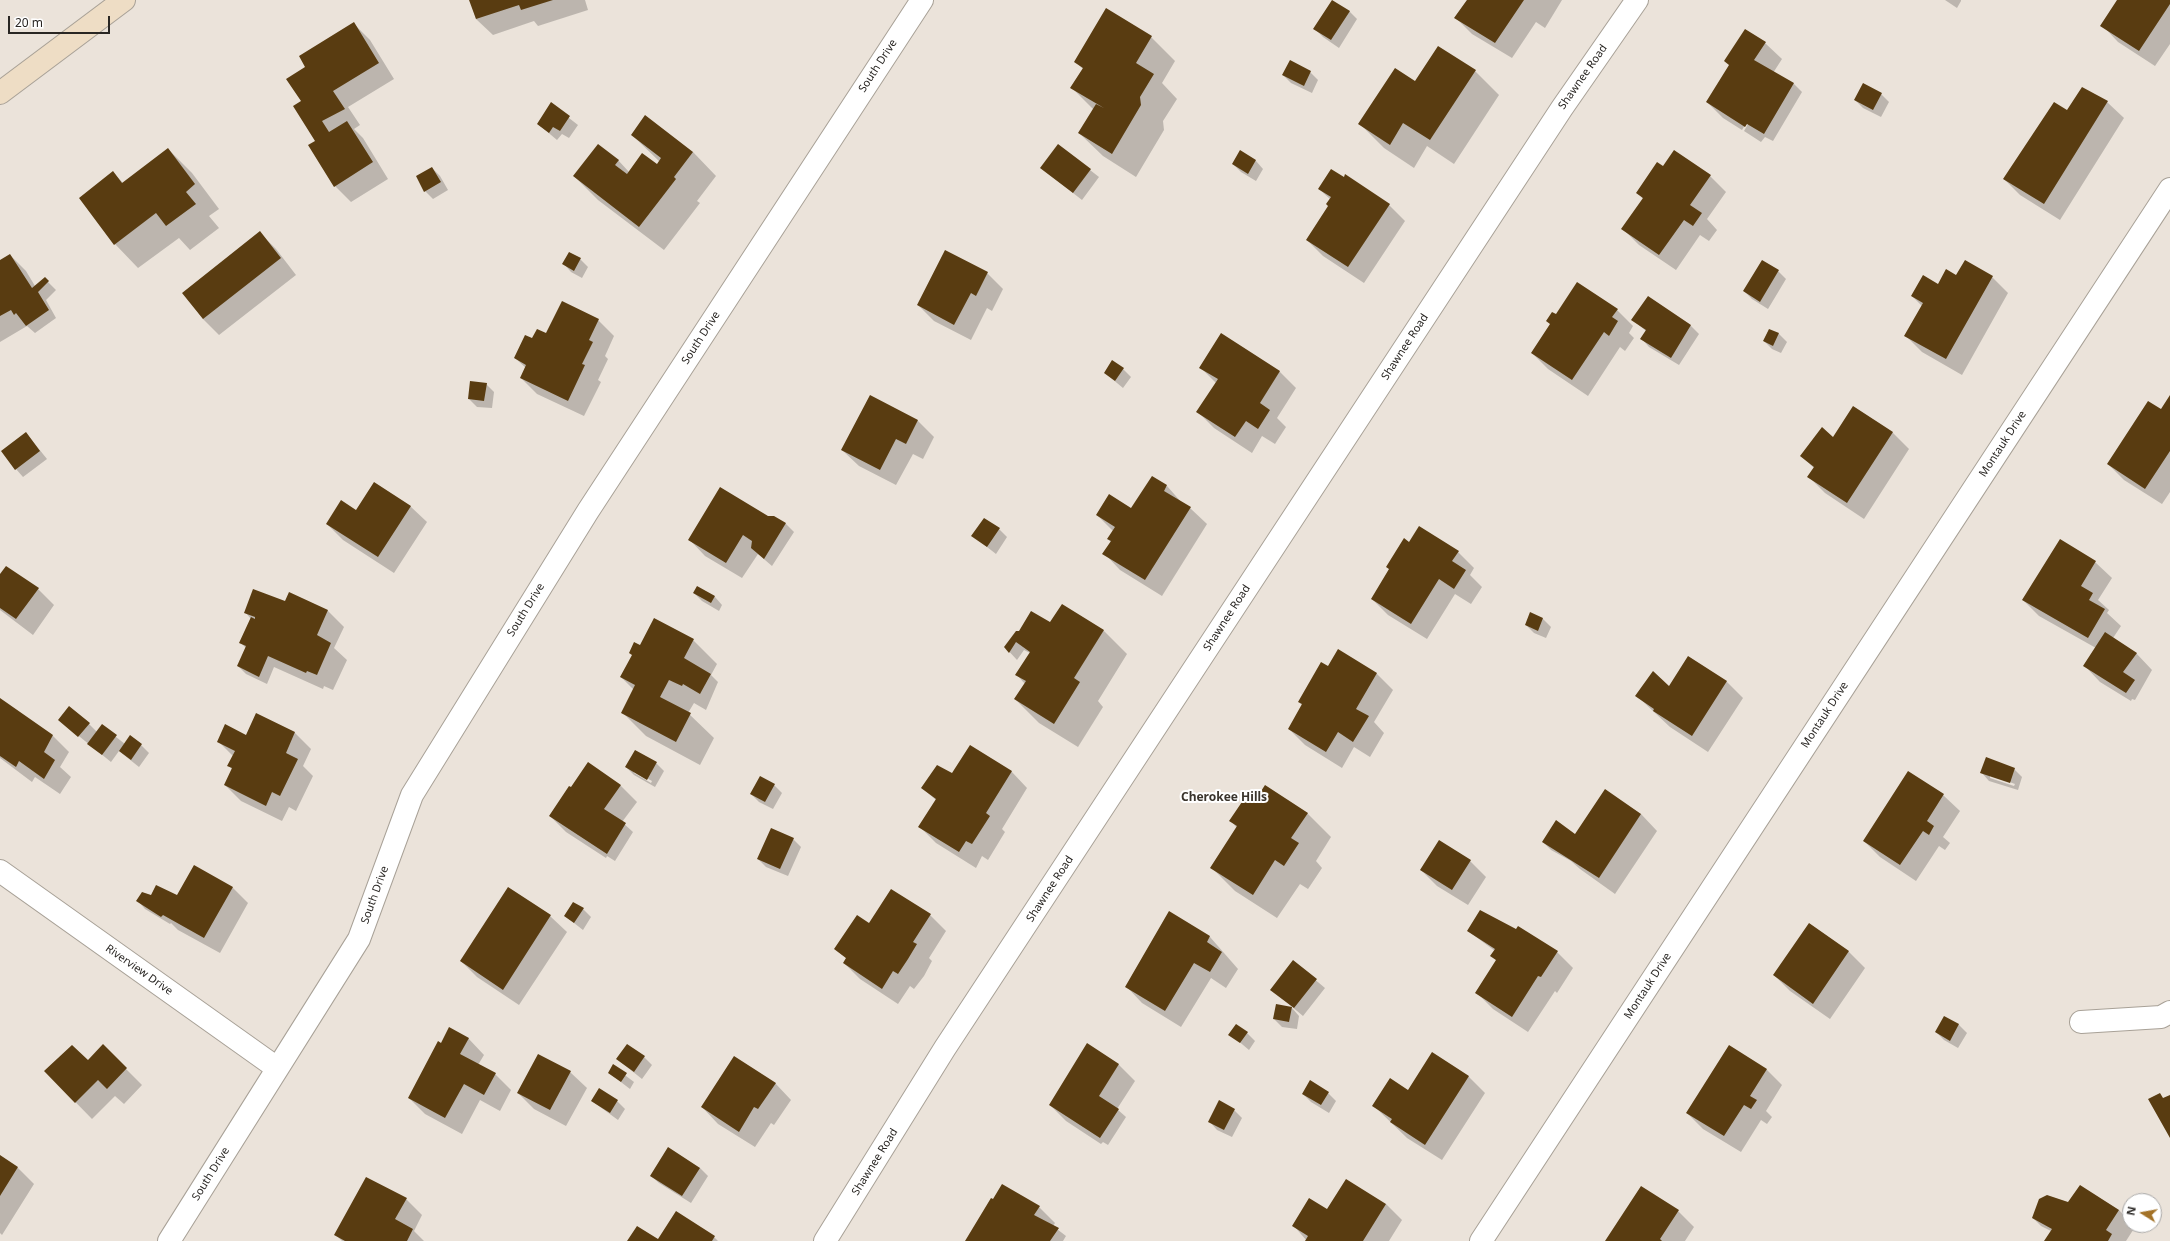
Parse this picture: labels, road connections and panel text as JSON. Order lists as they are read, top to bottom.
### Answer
{
  "streets": {
    "street": [
      "South Drive",
      "Shawnee Road",
      "Montauk Drive",
      "Riverview Drive"
    ]
  },
  "crossings": [
    ["South Drive", "Riverview Drive"]
  ],
  "districts": ["Cherokee Hills"],
  "scale_bar": "20 m",
  "north": "left"
}
